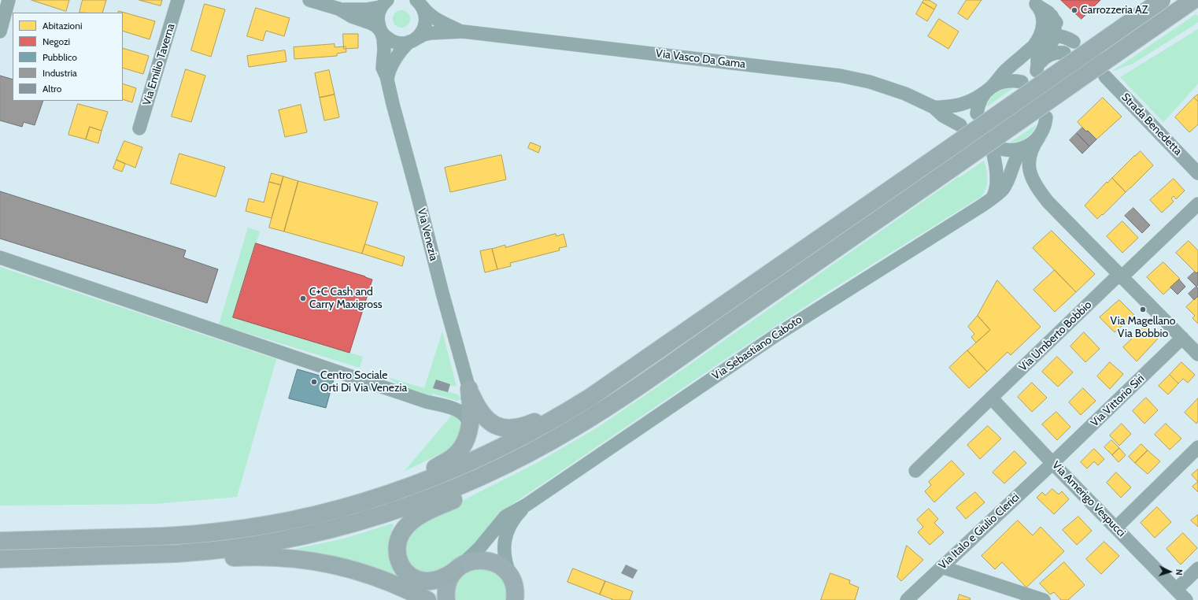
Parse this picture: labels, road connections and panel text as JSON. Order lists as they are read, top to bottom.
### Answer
{
  "streets": {
    "street": [
      "Via Vasco Da Gama",
      "Via Emilio Taverna",
      "Strada Benedetta",
      "Via Venezia",
      "Via Umberto Bobbio",
      "Via Sebastiano Caboto",
      "Via Vittorio Siri",
      "Via Amerigo Vespucci",
      "Via Italo e Giulio Clerici"
    ]
  },
  "crossings": [
    ["Via Umberto Bobbio", "Via Amerigo Vespucci"],
    ["Via Vittorio Siri", "Via Amerigo Vespucci"],
    ["Via Vittorio Siri", "Via Italo e Giulio Clerici"],
    ["Via Amerigo Vespucci", "Via Italo e Giulio Clerici"]
  ],
  "places": [
    "Carrozzeria AZ",
    "C+C Cash and Carry Maxigross",
    "Via Magellano Via Bobbio",
    "Centro Sociale Orti Di Via Venezia"
  ],
  "legend": [
    "Abitazioni",
    "Negozi",
    "Pubblico",
    "Industria",
    "Altro"
  ],
  "north": "right"
}
